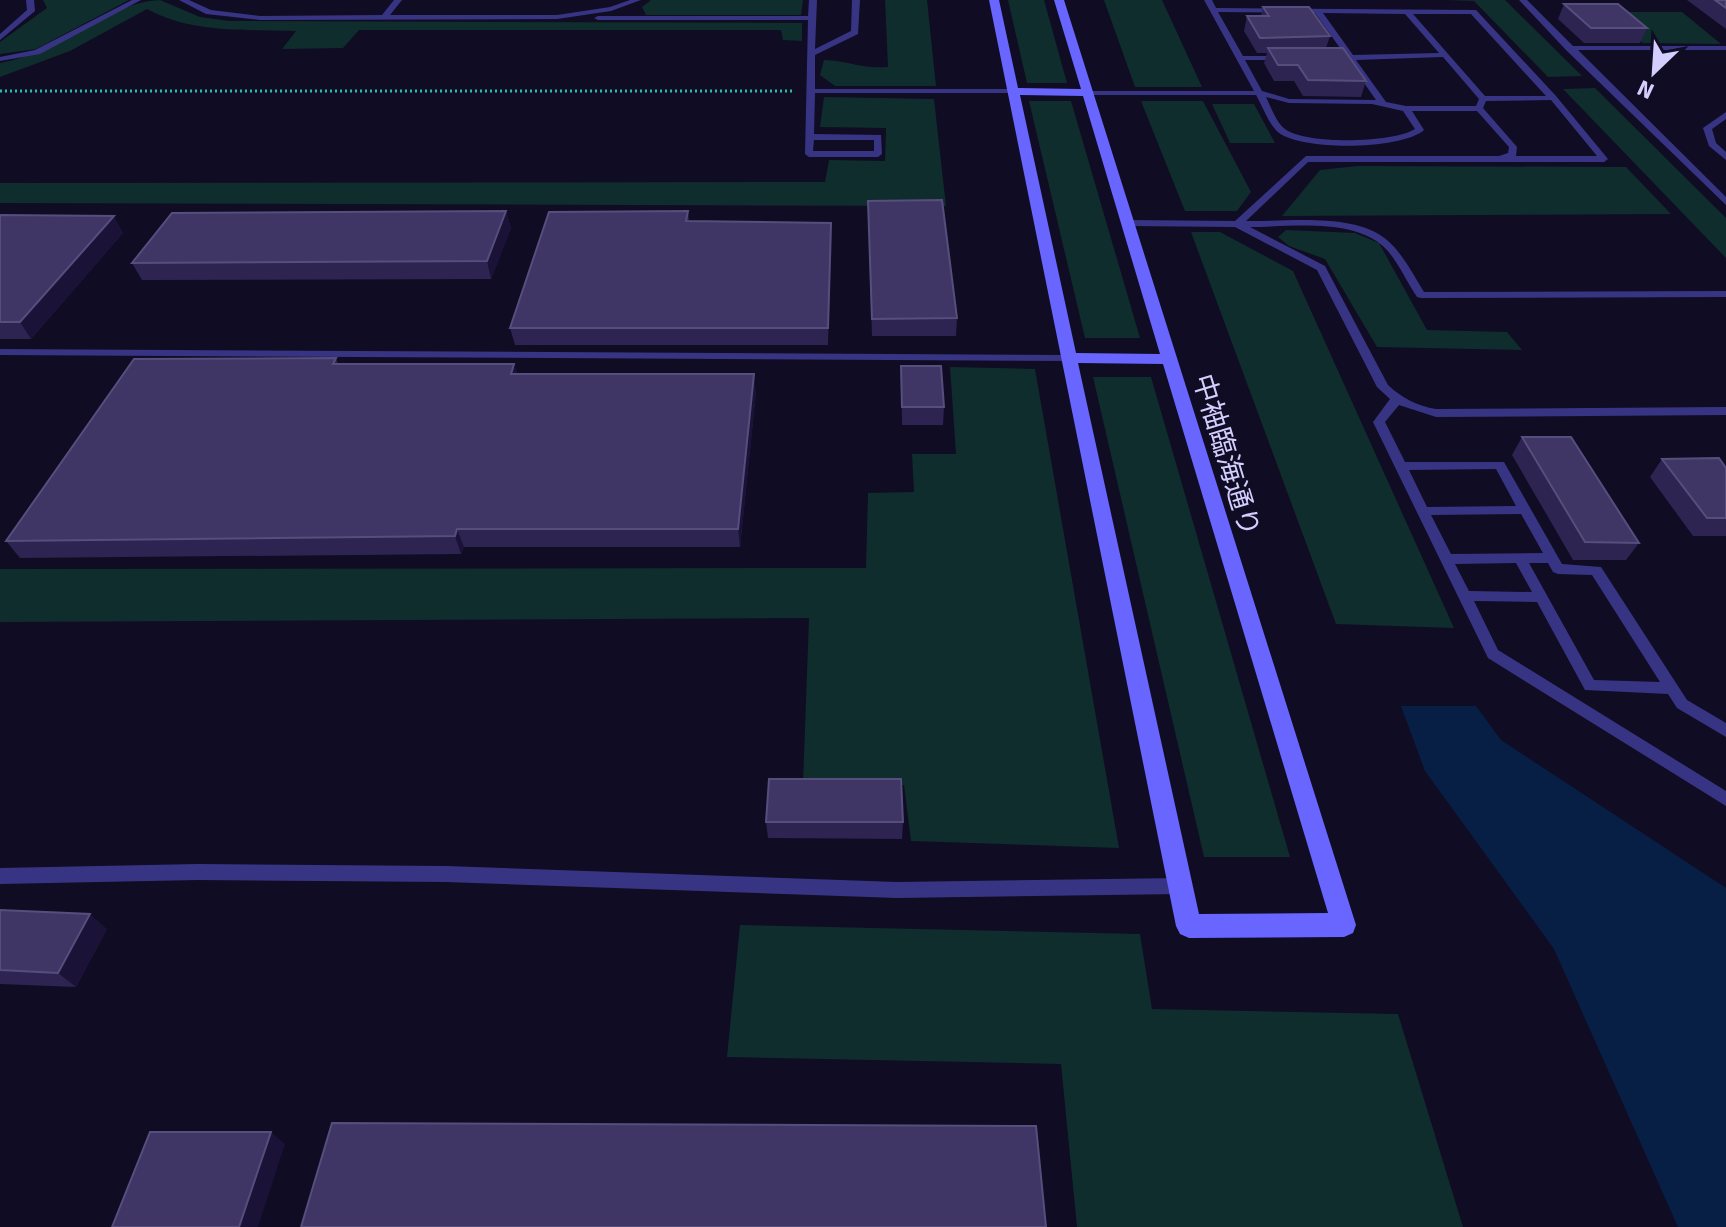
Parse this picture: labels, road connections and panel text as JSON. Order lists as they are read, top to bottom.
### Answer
{
  "streets": {
    "street": ["中袖臨海通り"]
  },
  "north": "bottom left"
}
